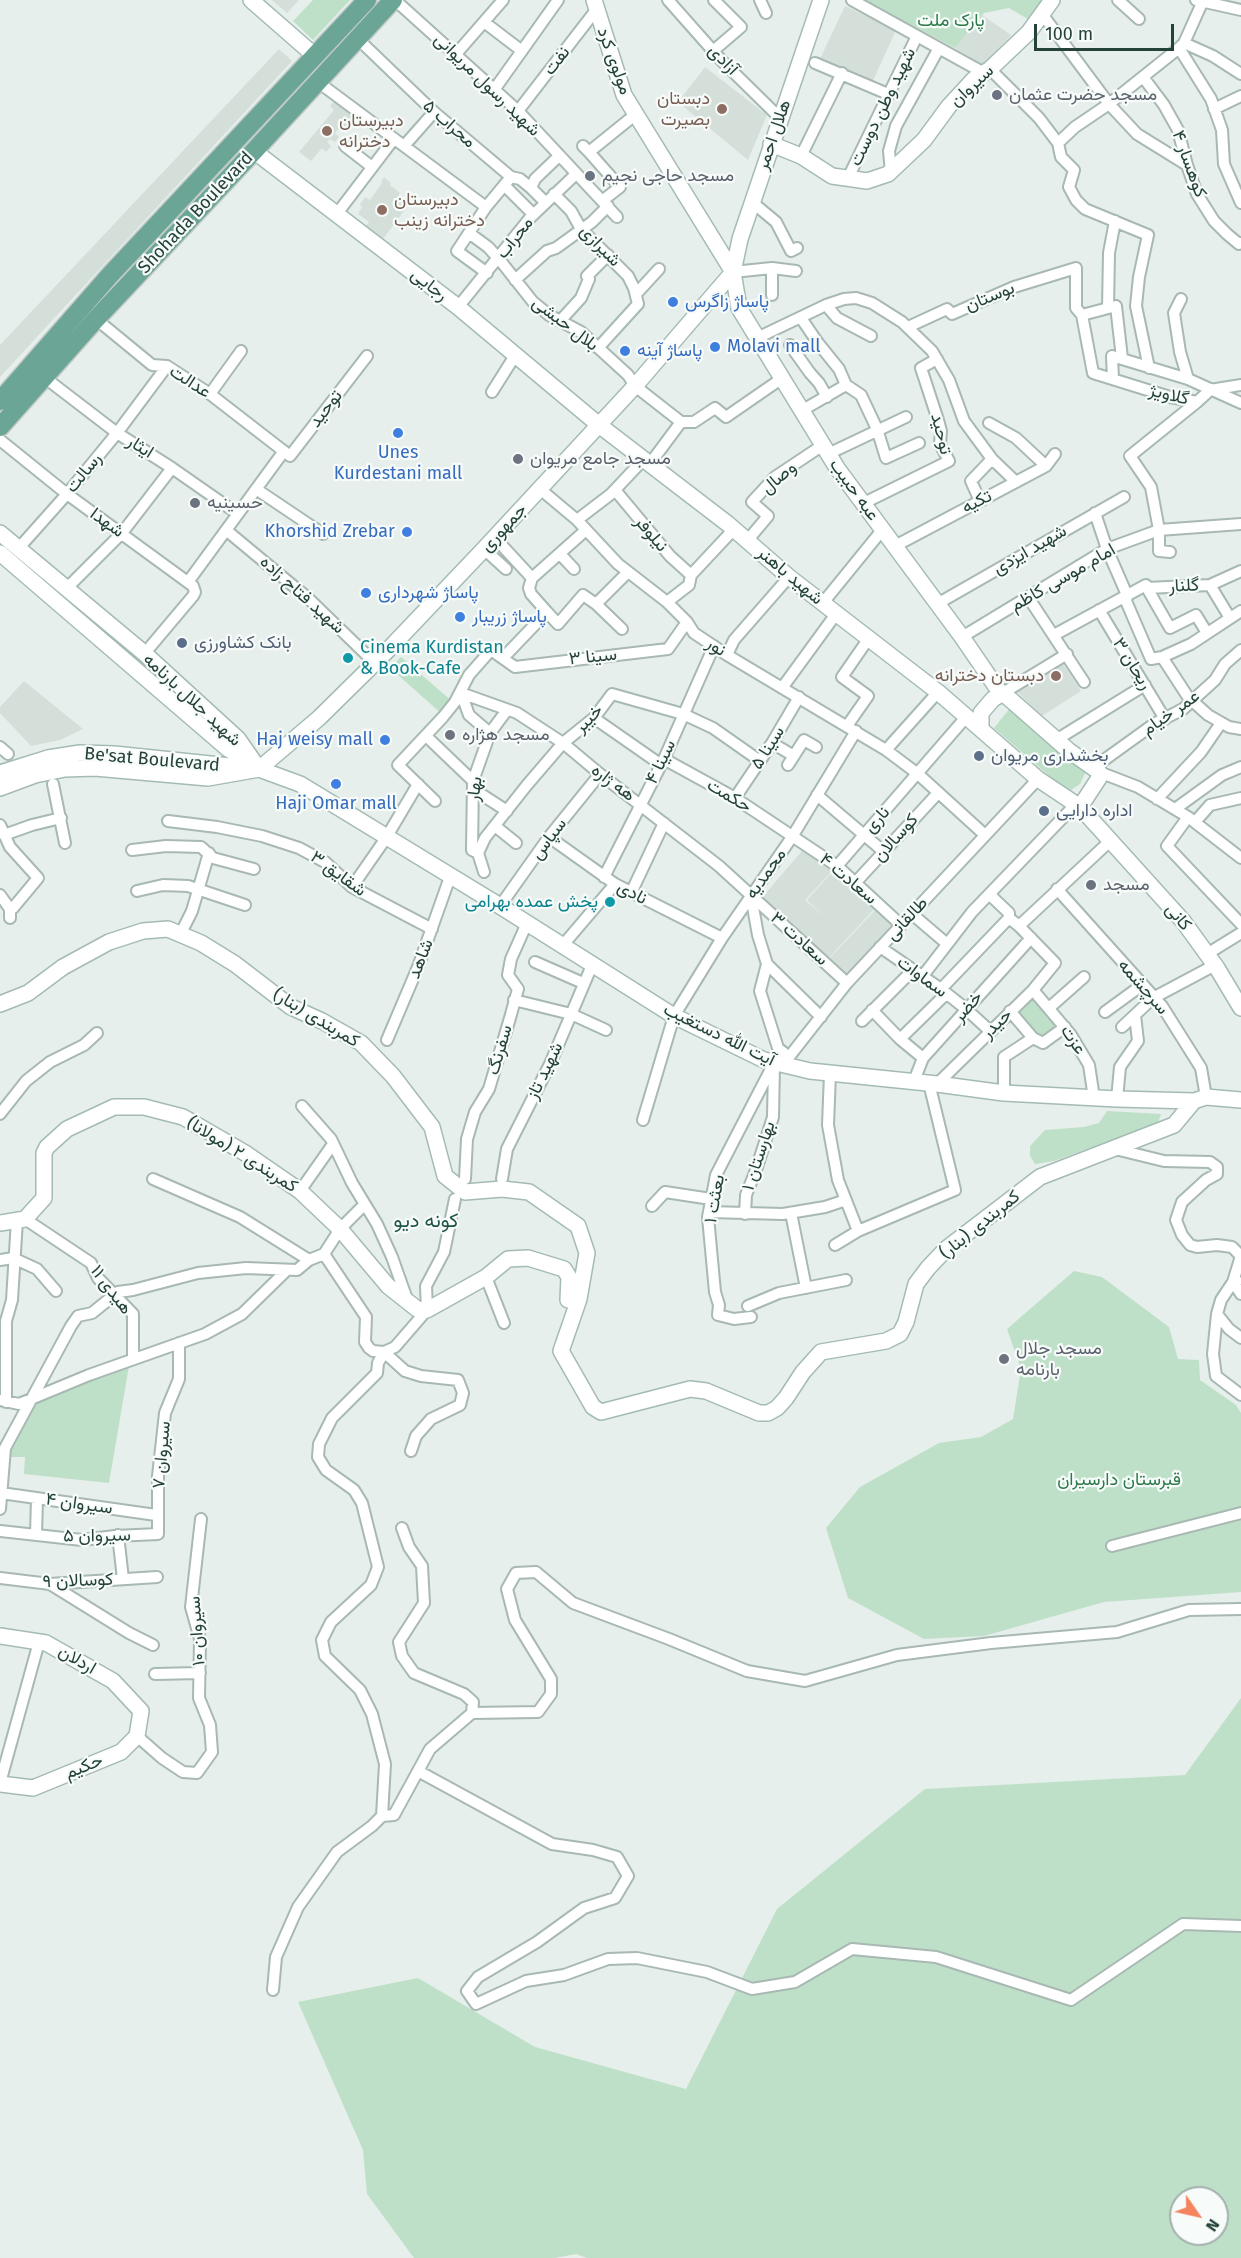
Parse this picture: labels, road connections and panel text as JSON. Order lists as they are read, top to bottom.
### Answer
{
  "streets": {
    "main road": ["Shohada Boulevard"],
    "street": [
      "آزادی",
      "نفت",
      "مولوی کرد",
      "شهید رسول مریوانی",
      "سیروان",
      "شهید وطن دوست",
      "محراب ۵",
      "هلال احمر",
      "کوهسار ۴",
      "محراب",
      "شیرازی",
      "رجایی",
      "بوستان",
      "بلال حبشی",
      "عدالت",
      "گلاویژ",
      "توحید",
      "ایثار",
      "رسالت",
      "وصال",
      "عبه حبیب",
      "تکیه",
      "شهدا",
      "جمهوری",
      "نیلوفر",
      "شهید ایزدی",
      "شهید باهنر",
      "امام موسی کاظم",
      "گلنار",
      "شهید فتاح زاده",
      "نور",
      "سینا ۳",
      "ریحان ۳",
      "شهید جلال بارنامه",
      "عمر خیام",
      "خیبر",
      "سینا ۵",
      "Be'sat Boulevard",
      "سینا ۴",
      "هه ژاره",
      "بهار",
      "حکمت",
      "ناری",
      "کوسالان",
      "سپاس",
      "شقایق ۳",
      "محمدیه",
      "سعادت ۴",
      "نادی",
      "کانی",
      "طالقانی",
      "سعادت ۳",
      "شاهد",
      "سماوات",
      "سرچشمه",
      "خضر",
      "کمربندی (بنار)",
      "حیدر",
      "آیت الله دستغیب",
      "عزت",
      "سفرنگ",
      "شهید تاز",
      "کمربندی ۲ (مولانا)",
      "بهارستان ۱",
      "بعثت ۱",
      "هیدی ۱۱",
      "سیروان ۷",
      "سیروان ۴",
      "سیروان ۵",
      "کوسالان ۹",
      "سیروان ۱۰",
      "اردلان",
      "حکیم"
    ]
  },
  "crossings": [
    ["آزادی", "هلال احمر"],
    ["نفت", "مولوی کرد"],
    ["نفت", "شهید رسول مریوانی"],
    ["مولوی کرد", "هلال احمر"],
    ["مولوی کرد", "عبه حبیب"],
    ["مولوی کرد", "جمهوری"],
    ["شهید رسول مریوانی", "Shohada Boulevard"],
    ["شهید رسول مریوانی", "محراب"],
    ["سیروان", "شهید وطن دوست"],
    ["سیروان", "هلال احمر"],
    ["محراب ۵", "Shohada Boulevard"],
    ["محراب ۵", "محراب"],
    ["هلال احمر", "عبه حبیب"],
    ["هلال احمر", "جمهوری"],
    ["Shohada Boulevard", "رجایی"],
    ["Shohada Boulevard", "عدالت"],
    ["Shohada Boulevard", "ایثار"],
    ["محراب", "شیرازی"],
    ["محراب", "رجایی"],
    ["محراب", "بلال حبشی"],
    ["رجایی", "جمهوری"],
    ["رجایی", "شهید باهنر"],
    ["بوستان", "گلاویژ"],
    ["بلال حبشی", "جمهوری"],
    ["عدالت", "توحید"],
    ["عدالت", "رسالت"],
    ["توحید", "عبه حبیب"],
    ["ایثار", "رسالت"],
    ["رسالت", "شهدا"],
    ["رسالت", "شهید جلال بارنامه"],
    ["وصال", "عبه حبیب"],
    ["وصال", "شهید باهنر"],
    ["عبه حبیب", "تکیه"],
    ["عبه حبیب", "جمهوری"],
    ["عبه حبیب", "شهید ایزدی"],
    ["عبه حبیب", "امام موسی کاظم"],
    ["جمهوری", "شهید باهنر"],
    ["جمهوری", "شهید فتاح زاده"],
    ["جمهوری", "نور"],
    ["جمهوری", "شهید جلال بارنامه"],
    ["جمهوری", "Be'sat Boulevard"],
    ["جمهوری", "آیت الله دستغیب"],
    ["شهید باهنر", "ناری"],
    ["شهید باهنر", "محمدیه"],
    ["شهید باهنر", "کانی"],
    ["شهید باهنر", "طالقانی"],
    ["گلنار", "ریحان ۳"],
    ["نور", "سینا ۳"],
    ["نور", "سینا ۵"],
    ["نور", "سینا ۴"],
    ["نور", "ناری"],
    ["نور", "کوسالان"],
    ["نور", "محمدیه"],
    ["نور", "طالقانی"],
    ["سینا ۳", "هه ژاره"],
    ["ریحان ۳", "عمر خیام"],
    ["شهید جلال بارنامه", "Be'sat Boulevard"],
    ["شهید جلال بارنامه", "آیت الله دستغیب"],
    ["خیبر", "سینا ۴"],
    ["خیبر", "هه ژاره"],
    ["خیبر", "بهار"],
    ["خیبر", "حکمت"],
    ["سینا ۵", "حکمت"],
    ["Be'sat Boulevard", "آیت الله دستغیب"],
    ["سینا ۴", "هه ژاره"],
    ["سینا ۴", "حکمت"],
    ["سینا ۴", "نادی"],
    ["هه ژاره", "بهار"],
    ["هه ژاره", "سپاس"],
    ["هه ژاره", "محمدیه"],
    ["هه ژاره", "سعادت ۳"],
    ["حکمت", "محمدیه"],
    ["حکمت", "سعادت ۴"],
    ["ناری", "سعادت ۴"],
    ["کوسالان", "سعادت ۴"],
    ["سپاس", "نادی"],
    ["سپاس", "آیت الله دستغیب"],
    ["شقایق ۳", "شاهد"],
    ["محمدیه", "سعادت ۴"],
    ["محمدیه", "نادی"],
    ["محمدیه", "سعادت ۳"],
    ["محمدیه", "آیت الله دستغیب"],
    ["سعادت ۴", "طالقانی"],
    ["طالقانی", "سعادت ۳"],
    ["طالقانی", "سماوات"],
    ["طالقانی", "آیت الله دستغیب"],
    ["طالقانی", "بهارستان ۱"],
    ["طالقانی", "بعثت ۱"],
    ["شاهد", "آیت الله دستغیب"],
    ["سماوات", "خضر"],
    ["سماوات", "حیدر"],
    ["سرچشمه", "کمربندی (بنار)"],
    ["سرچشمه", "آیت الله دستغیب"],
    ["خضر", "حیدر"],
    ["خضر", "آیت الله دستغیب"],
    ["کمربندی (بنار)", "آیت الله دستغیب"],
    ["حیدر", "آیت الله دستغیب"],
    ["حیدر", "عزت"],
    ["آیت الله دستغیب", "عزت"],
    ["آیت الله دستغیب", "سفرنگ"],
    ["آیت الله دستغیب", "شهید تاز"],
    ["آیت الله دستغیب", "بهارستان ۱"],
    ["آیت الله دستغیب", "بعثت ۱"],
    ["کمربندی ۲ (مولانا)", "هیدی ۱۱"],
    ["بهارستان ۱", "بعثت ۱"],
    ["سیروان ۷", "سیروان ۴"],
    ["سیروان ۷", "سیروان ۵"],
    ["سیروان ۱۰", "اردلان"],
    ["سیروان ۱۰", "حکیم"],
    ["اردلان", "حکیم"]
  ],
  "districts": ["کونه دیو"],
  "parks": ["پارک ملت", "قبرستان دارسیران"],
  "places": [
    "مسجد حضرت عثمان",
    "دبستان بصیرت",
    "دبیرستان دخترانه",
    "مسجد حاجی نجیم",
    "دبیرستان دخترانه زینب",
    "پاساژ زاگرس",
    "Molavi mall",
    "پاساژ آینه",
    "Unes Kurdestani mall",
    "مسجد جامع مریوان",
    "حسینیه",
    "Khorshid Zrebar",
    "پاساژ شهرداری",
    "پاساژ زریبار",
    "بانک کشاورزی",
    "Cinema Kurdistan & Book-Cafe",
    "دبستان دخترانه",
    "مسجد هژاره",
    "Haj weisy mall",
    "بخشداری مریوان",
    "Haji Omar mall",
    "اداره دارایی",
    "مسجد",
    "پخش عمده بهرامی",
    "مسجد جلال بارنامه"
  ],
  "scale_bar": "100 m",
  "north": "bottom right"
}
